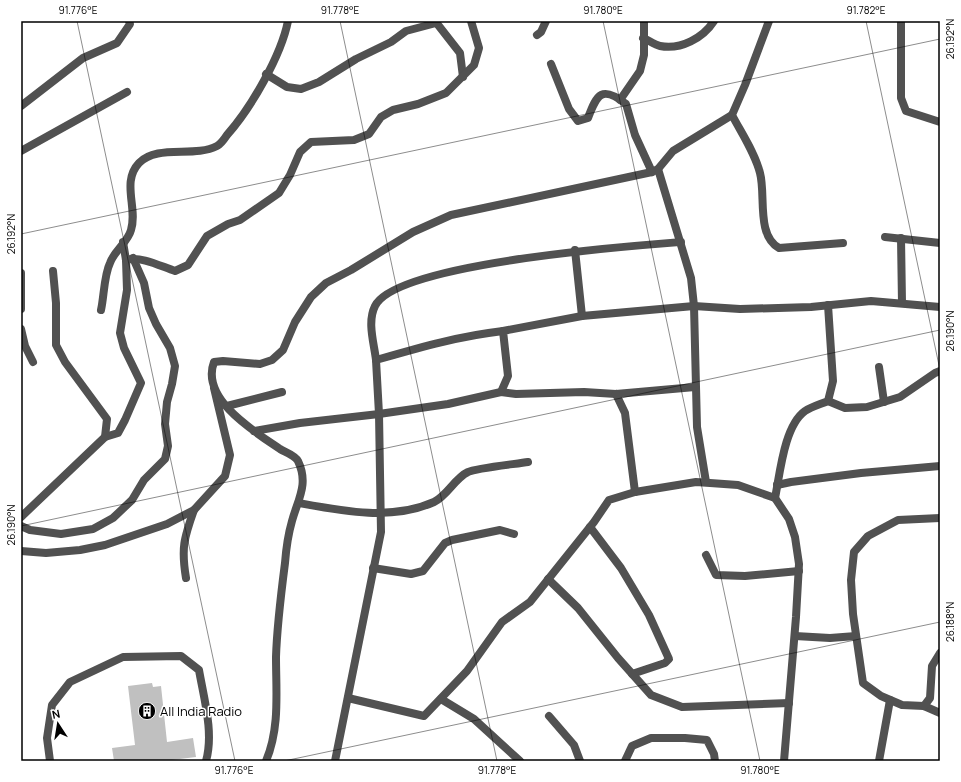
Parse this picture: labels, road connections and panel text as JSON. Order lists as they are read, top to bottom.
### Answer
{
  "places": {
    "building": ["All India Radio"]
  },
  "north": "top",
  "coordinates": [
    "91.776°E",
    "91.778°E",
    "91.780°E",
    "91.782°E",
    "26.192°N",
    "26.190°N",
    "26.188°N"
  ]
}
